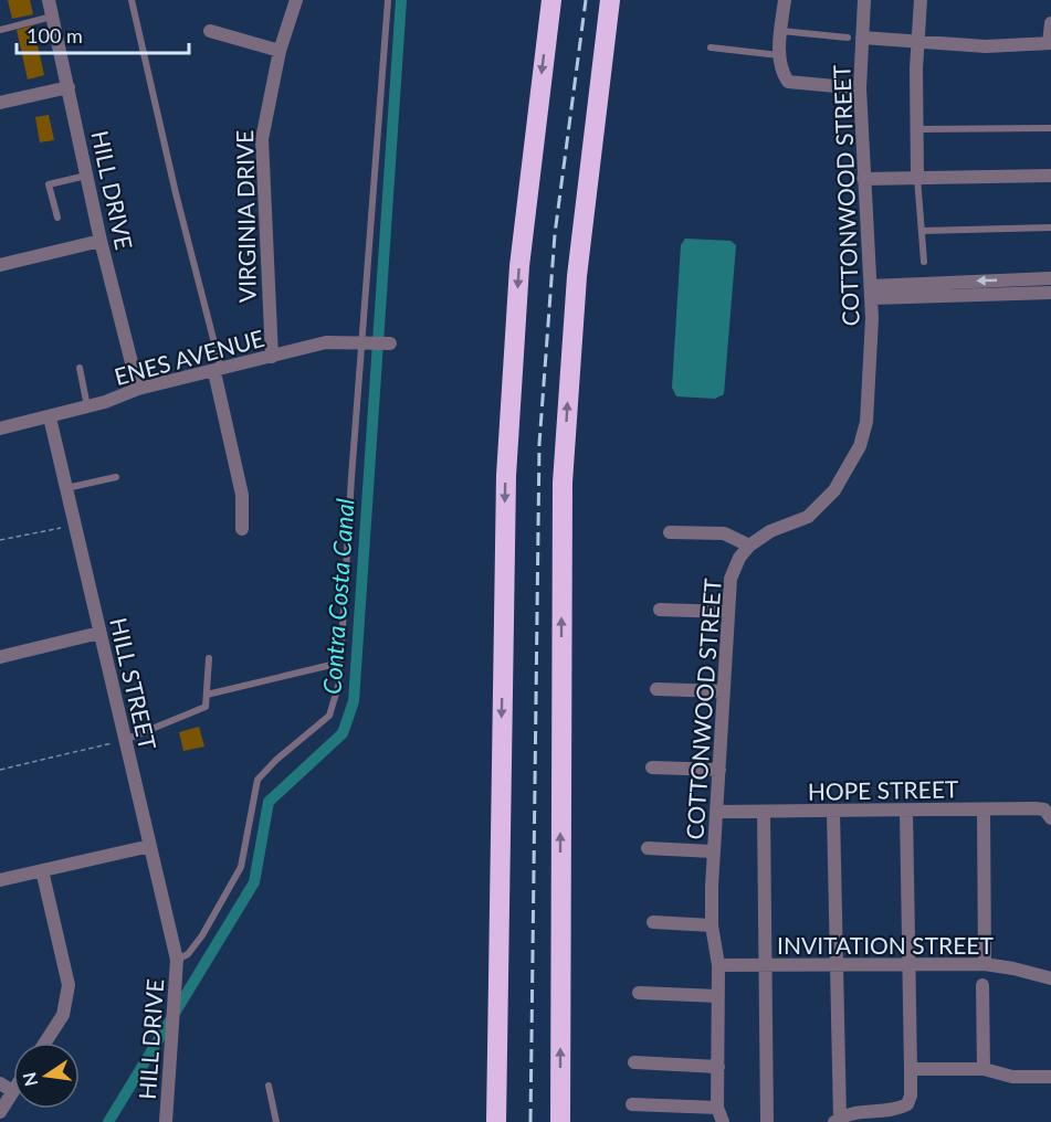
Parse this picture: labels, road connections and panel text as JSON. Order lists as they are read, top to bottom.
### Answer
{
  "streets": {
    "street": [
      "HILL DRIVE",
      "COTTONWOOD STREET",
      "VIRGINIA DRIVE",
      "ENES AVENUE",
      "HILL STREET",
      "HOPE STREET",
      "INVITATION STREET"
    ]
  },
  "crossings": [
    ["HILL DRIVE", "ENES AVENUE"],
    ["HILL DRIVE", "HILL STREET"],
    ["COTTONWOOD STREET", "HOPE STREET"],
    ["COTTONWOOD STREET", "INVITATION STREET"],
    ["VIRGINIA DRIVE", "ENES AVENUE"],
    ["ENES AVENUE", "HILL STREET"]
  ],
  "water": ["Contra Costa Canal"],
  "scale_bar": "100 m",
  "north": "left"
}
